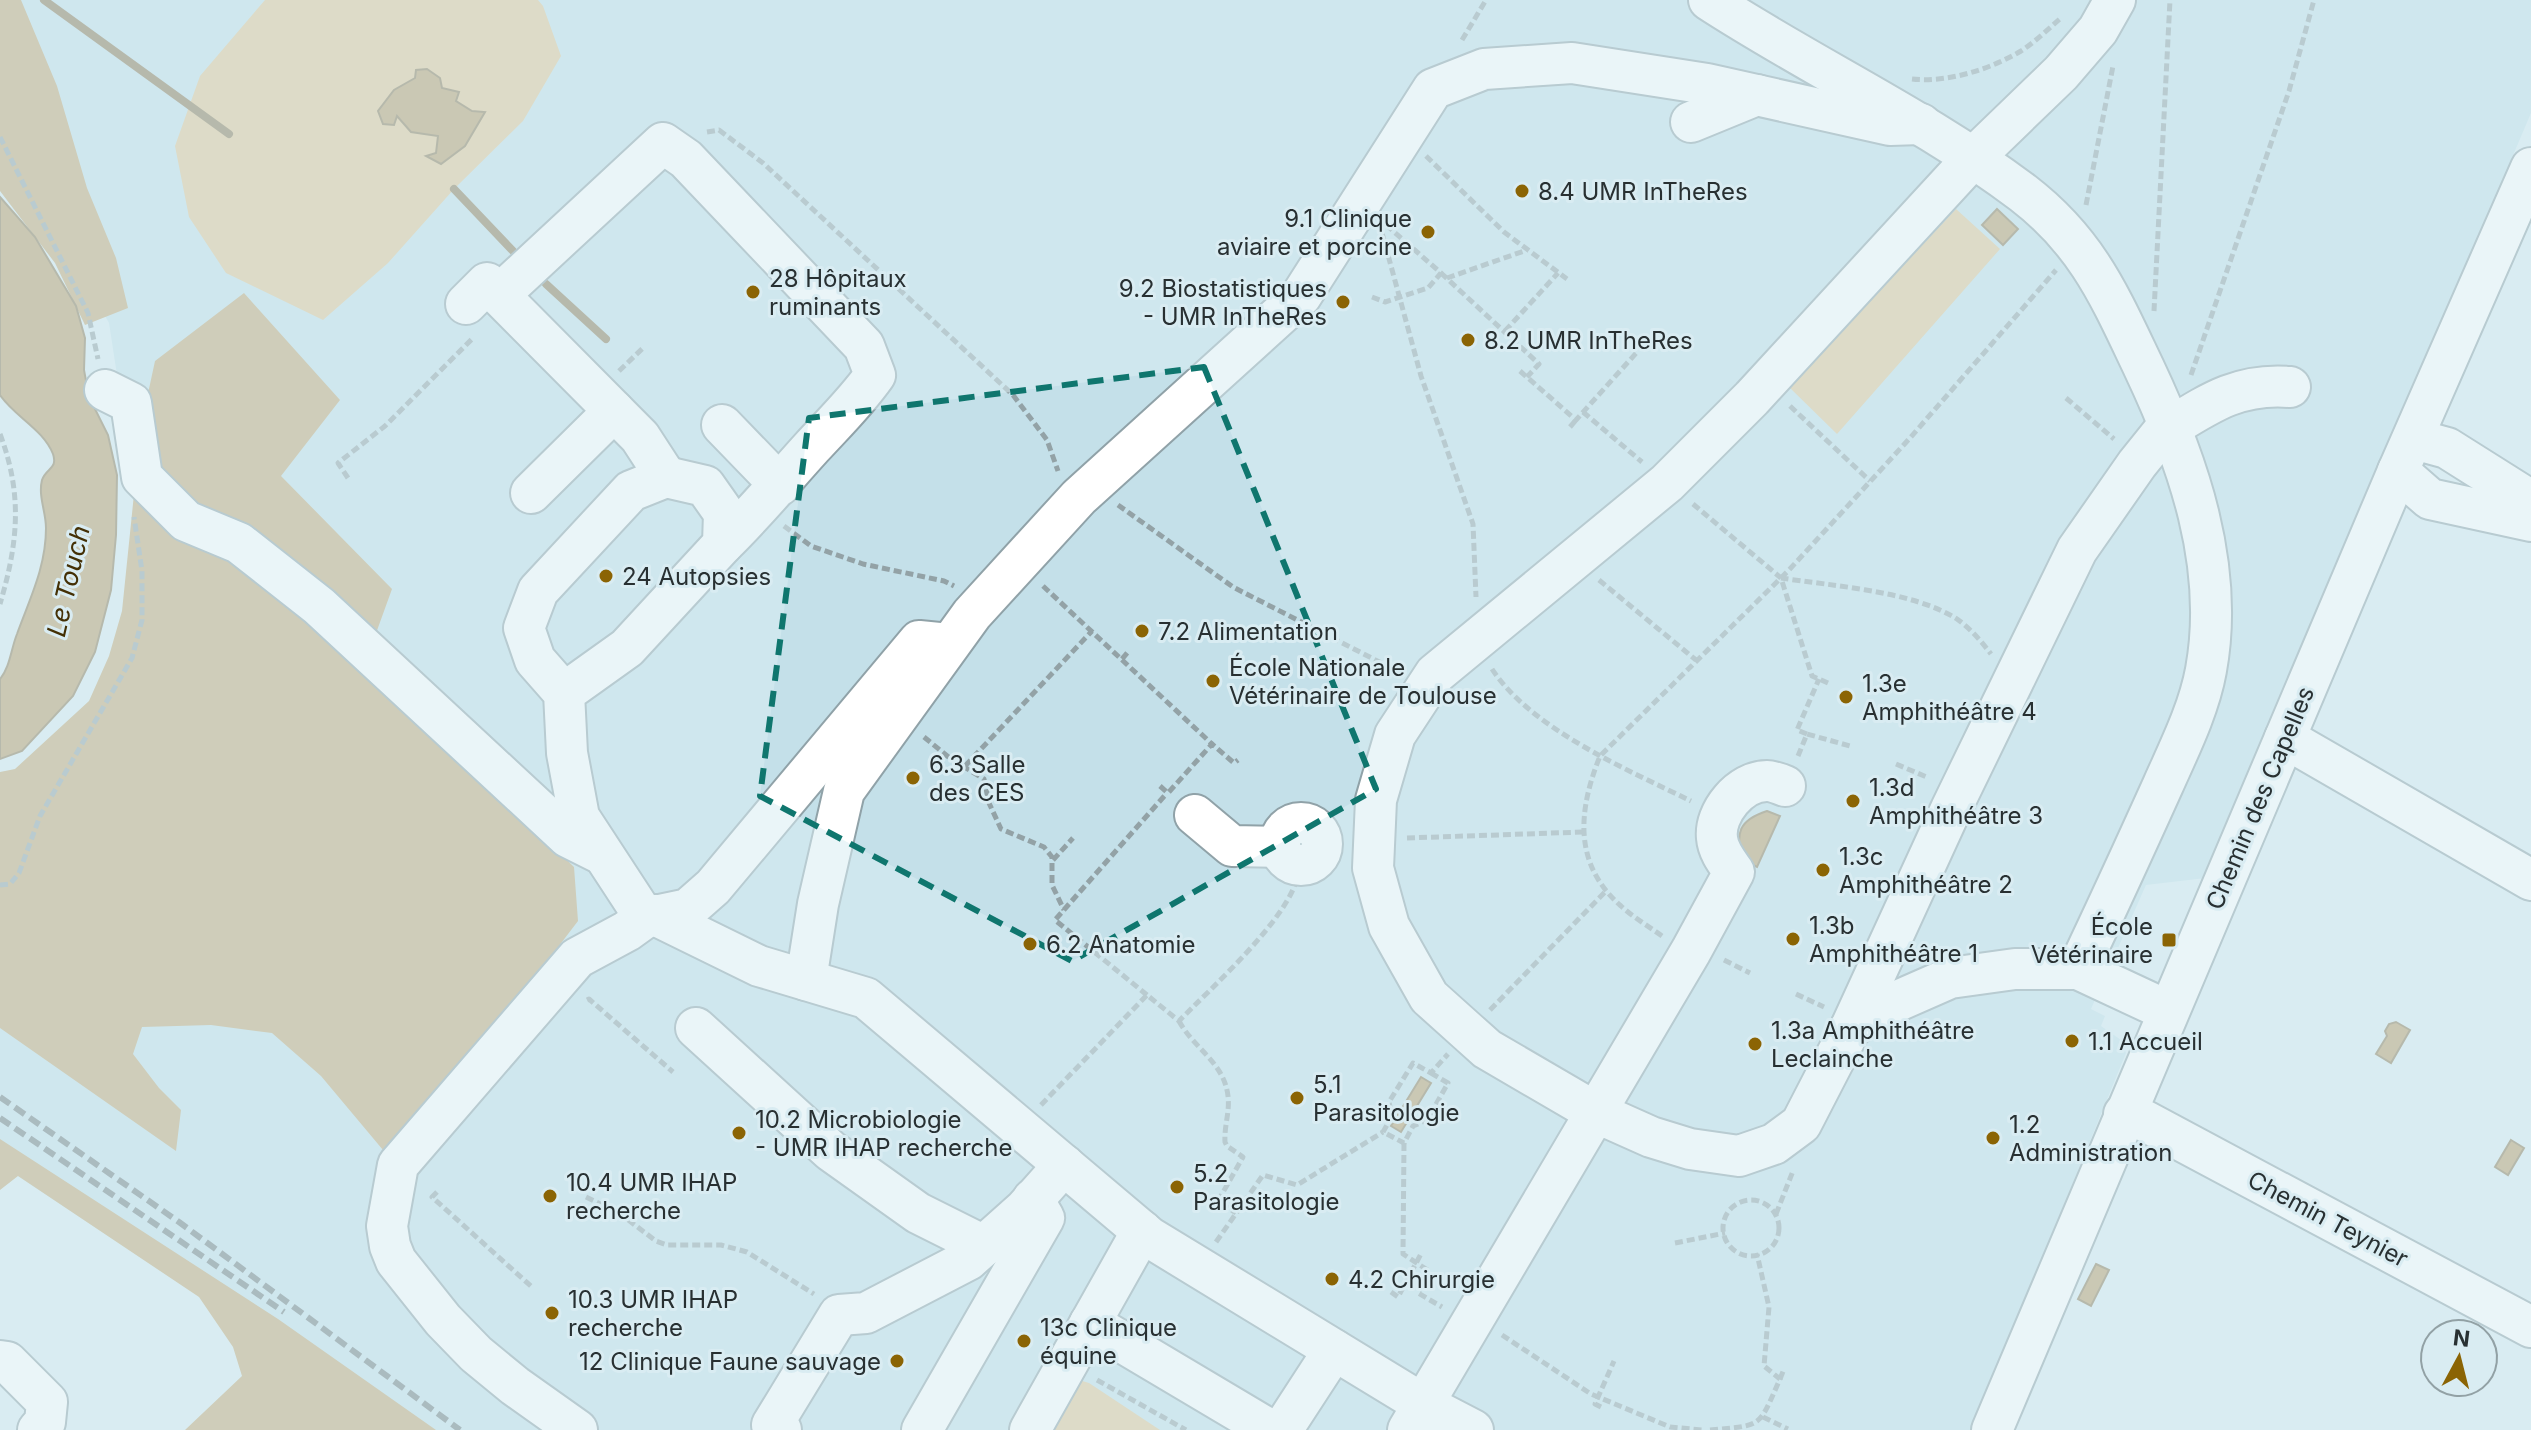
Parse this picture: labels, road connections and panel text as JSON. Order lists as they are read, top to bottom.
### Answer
{
  "streets": {
    "street": ["Chemin des Capelles", "Chemin Teynier"]
  },
  "crossings": [
    ["Chemin des Capelles", "Chemin Teynier"]
  ],
  "water": ["Le Touch"],
  "places": {
    "other": [
      "8.4 UMR InTheRes",
      "9.1 Clinique aviaire et porcine",
      "28 Hôpitaux ruminants",
      "9.2 Biostatistiques - UMR InTheRes",
      "8.2 UMR InTheRes",
      "24 Autopsies",
      "7.2 Alimentation",
      "École Nationale Vétérinaire de Toulouse",
      "1.3e Amphithéâtre 4",
      "6.3 Salle des CES",
      "1.3d Amphithéâtre 3",
      "1.3c Amphithéâtre 2",
      "1.3b Amphithéâtre 1",
      "6.2 Anatomie",
      "1.1 Accueil",
      "1.3a Amphithéâtre Leclainche",
      "5.1 Parasitologie",
      "10.2 Microbiologie - UMR IHAP recherche",
      "1.2 Administration",
      "5.2 Parasitologie",
      "10.4 UMR IHAP recherche",
      "4.2 Chirurgie",
      "10.3 UMR IHAP recherche",
      "13c Clinique équine",
      "12 Clinique Faune sauvage"
    ],
    "transit": ["École Vétérinaire"]
  },
  "north": "top"
}
